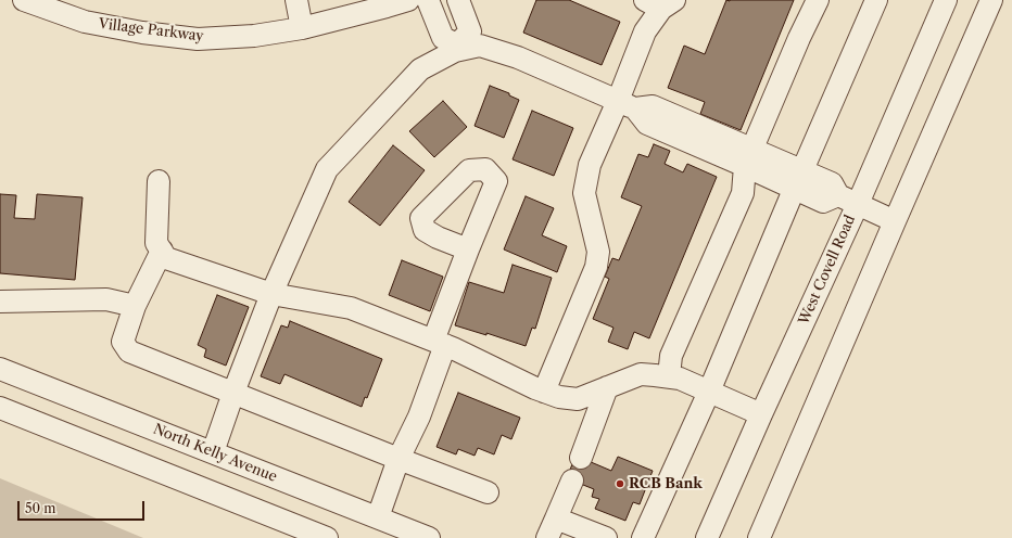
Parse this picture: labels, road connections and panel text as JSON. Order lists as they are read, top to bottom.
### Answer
{
  "streets": {
    "street": ["Village Parkway", "West Covell Road", "North Kelly Avenue"]
  },
  "places": ["RCB Bank"],
  "scale_bar": "50 m"
}
